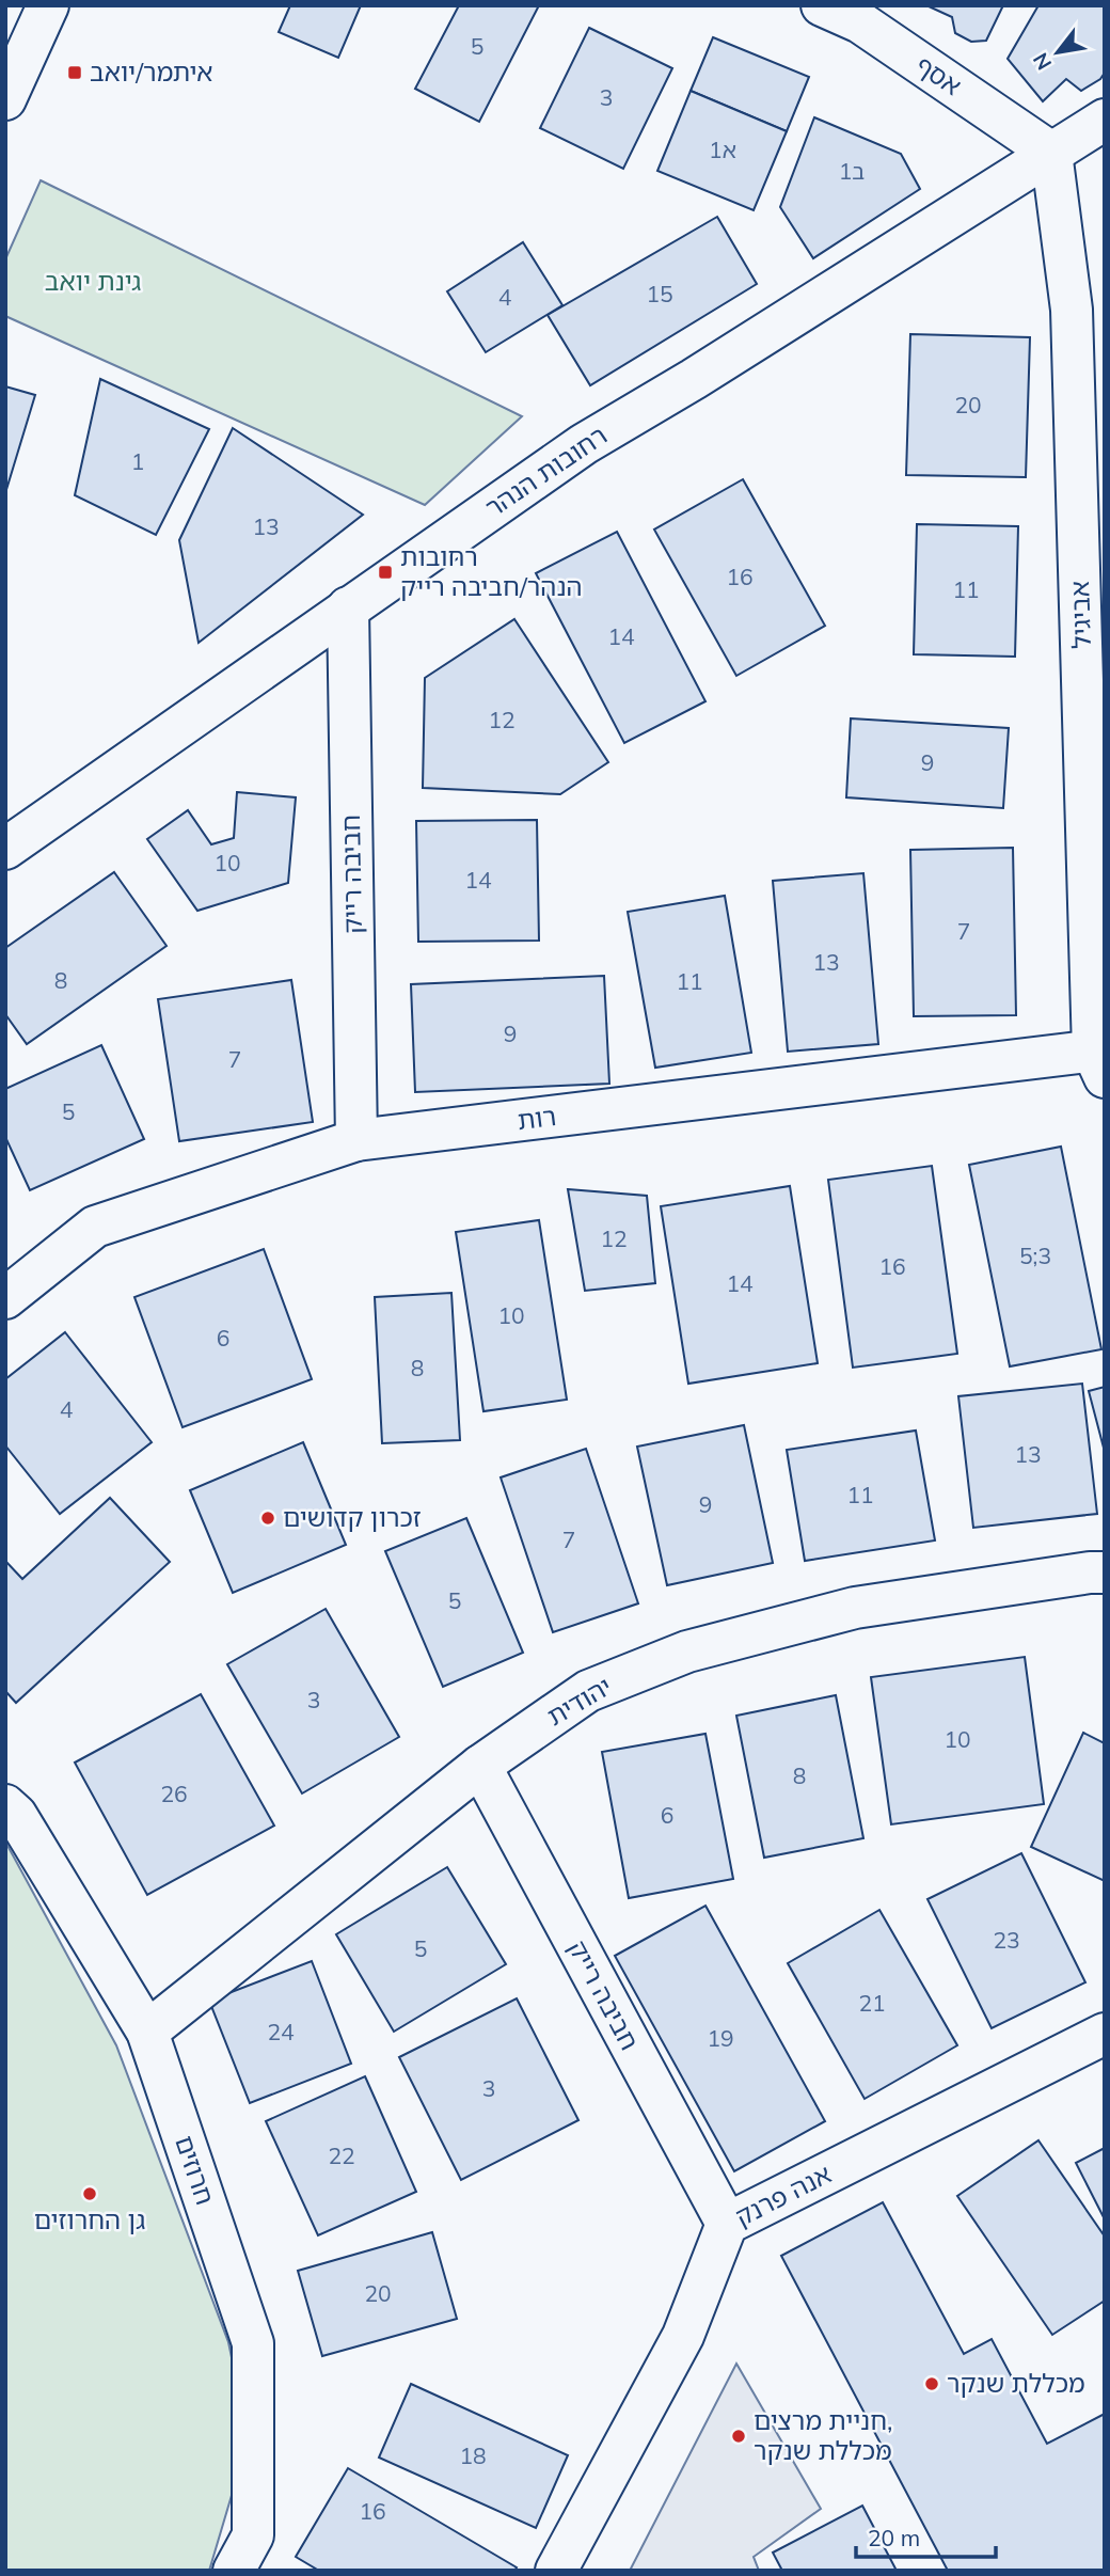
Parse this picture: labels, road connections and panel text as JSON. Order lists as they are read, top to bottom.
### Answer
{
  "streets": {
    "street": [
      "אסף",
      "רחובות הנהר",
      "אביגיל",
      "חביבה רייק",
      "רות",
      "יהודית",
      "חרוזים",
      "אנה פרנק"
    ]
  },
  "crossings": [
    ["אסף", "רחובות הנהר"],
    ["אסף", "אביגיל"],
    ["רחובות הנהר", "אביגיל"],
    ["רחובות הנהר", "חביבה רייק"],
    ["אביגיל", "רות"],
    ["חביבה רייק", "רות"],
    ["חביבה רייק", "יהודית"],
    ["חביבה רייק", "אנה פרנק"],
    ["יהודית", "חרוזים"]
  ],
  "parks": ["גינת יואב"],
  "places": {
    "transit": ["איתמר/יואב", "רחובות הנהר/חביבה רייק"],
    "other": [
      "זכרון קדושים",
      "גן החרוזים",
      "מכללת שנקר",
      "חניית מרצים, מכללת שנקר"
    ]
  },
  "house_numbers": [
    "5",
    "3",
    "1א",
    "1ב",
    "15",
    "4",
    "20",
    "1",
    "13",
    "16",
    "11",
    "14",
    "12",
    "9",
    "10",
    "14",
    "7",
    "13",
    "8",
    "11",
    "9",
    "7",
    "5",
    "12",
    "5;3",
    "16",
    "14",
    "10",
    "6",
    "8",
    "4",
    "13",
    "11",
    "9",
    "7",
    "5",
    "3",
    "10",
    "8",
    "26",
    "6",
    "23",
    "5",
    "21",
    "24",
    "19",
    "3",
    "22",
    "20",
    "18",
    "16"
  ],
  "scale_bar": "20 m",
  "north": "bottom left"
}
